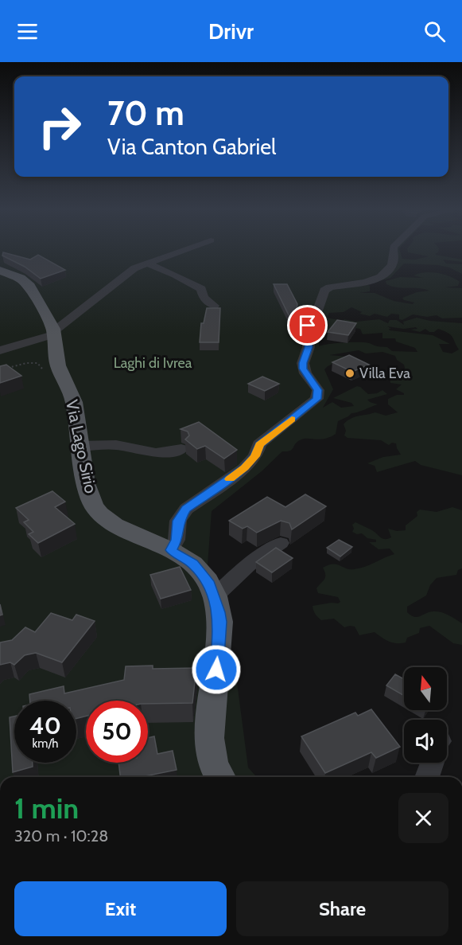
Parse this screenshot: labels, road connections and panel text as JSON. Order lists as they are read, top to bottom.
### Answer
{
  "streets": {
    "main road": ["Via Lago Sirio"]
  },
  "parks": ["Laghi di Ivrea"],
  "places": ["Villa Eva"],
  "north": "top",
  "page": {
    "header": "Drivr",
    "turn": ["70 m", "Via Canton Gabriel"],
    "speed": "40 km/h",
    "limit": "50",
    "heading": ["1 min", "320 m · 10:28"],
    "buttons": ["Exit", "Share"]
  }
}
